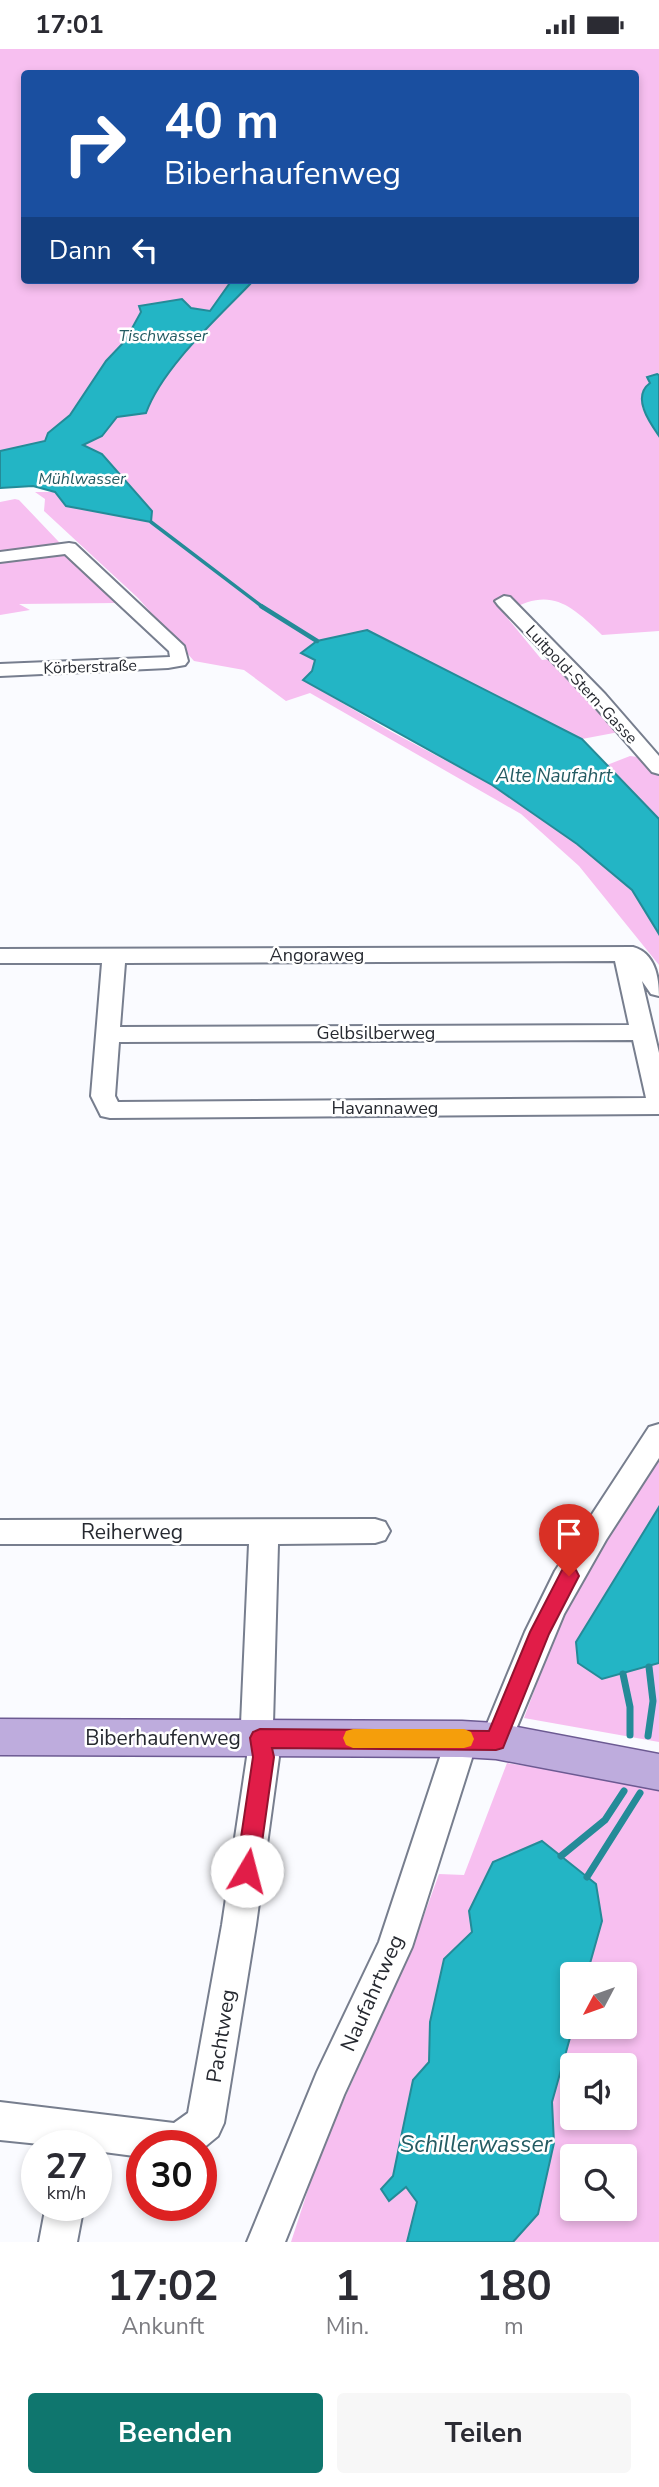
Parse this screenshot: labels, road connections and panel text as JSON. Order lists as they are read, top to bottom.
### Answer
{
  "streets": {
    "main road": ["Biberhaufenweg"],
    "street": [
      "Körberstraße",
      "Luitpold-Stern-Gasse",
      "Angoraweg",
      "Gelbsilberweg",
      "Havannaweg",
      "Reiherweg",
      "Naufahrtweg",
      "Pachtweg"
    ]
  },
  "crossings": [
    ["Angoraweg", "Havannaweg"],
    ["Gelbsilberweg", "Havannaweg"],
    ["Biberhaufenweg", "Naufahrtweg"],
    ["Biberhaufenweg", "Pachtweg"]
  ],
  "water": [
    "Tischwasser",
    "Mühlwasser",
    "Alte Naufahrt",
    "Schillerwasser"
  ],
  "north": "bottom left",
  "page": {
    "status": "17:01",
    "turn": ["40 m", "Biberhaufenweg"],
    "then": "Dann",
    "speed": "27 km/h",
    "limit": "30",
    "eta": [
      "17:02",
      "Ankunft",
      "1",
      "Min.",
      "180",
      "m"
    ],
    "buttons": ["Beenden", "Teilen"]
  }
}
